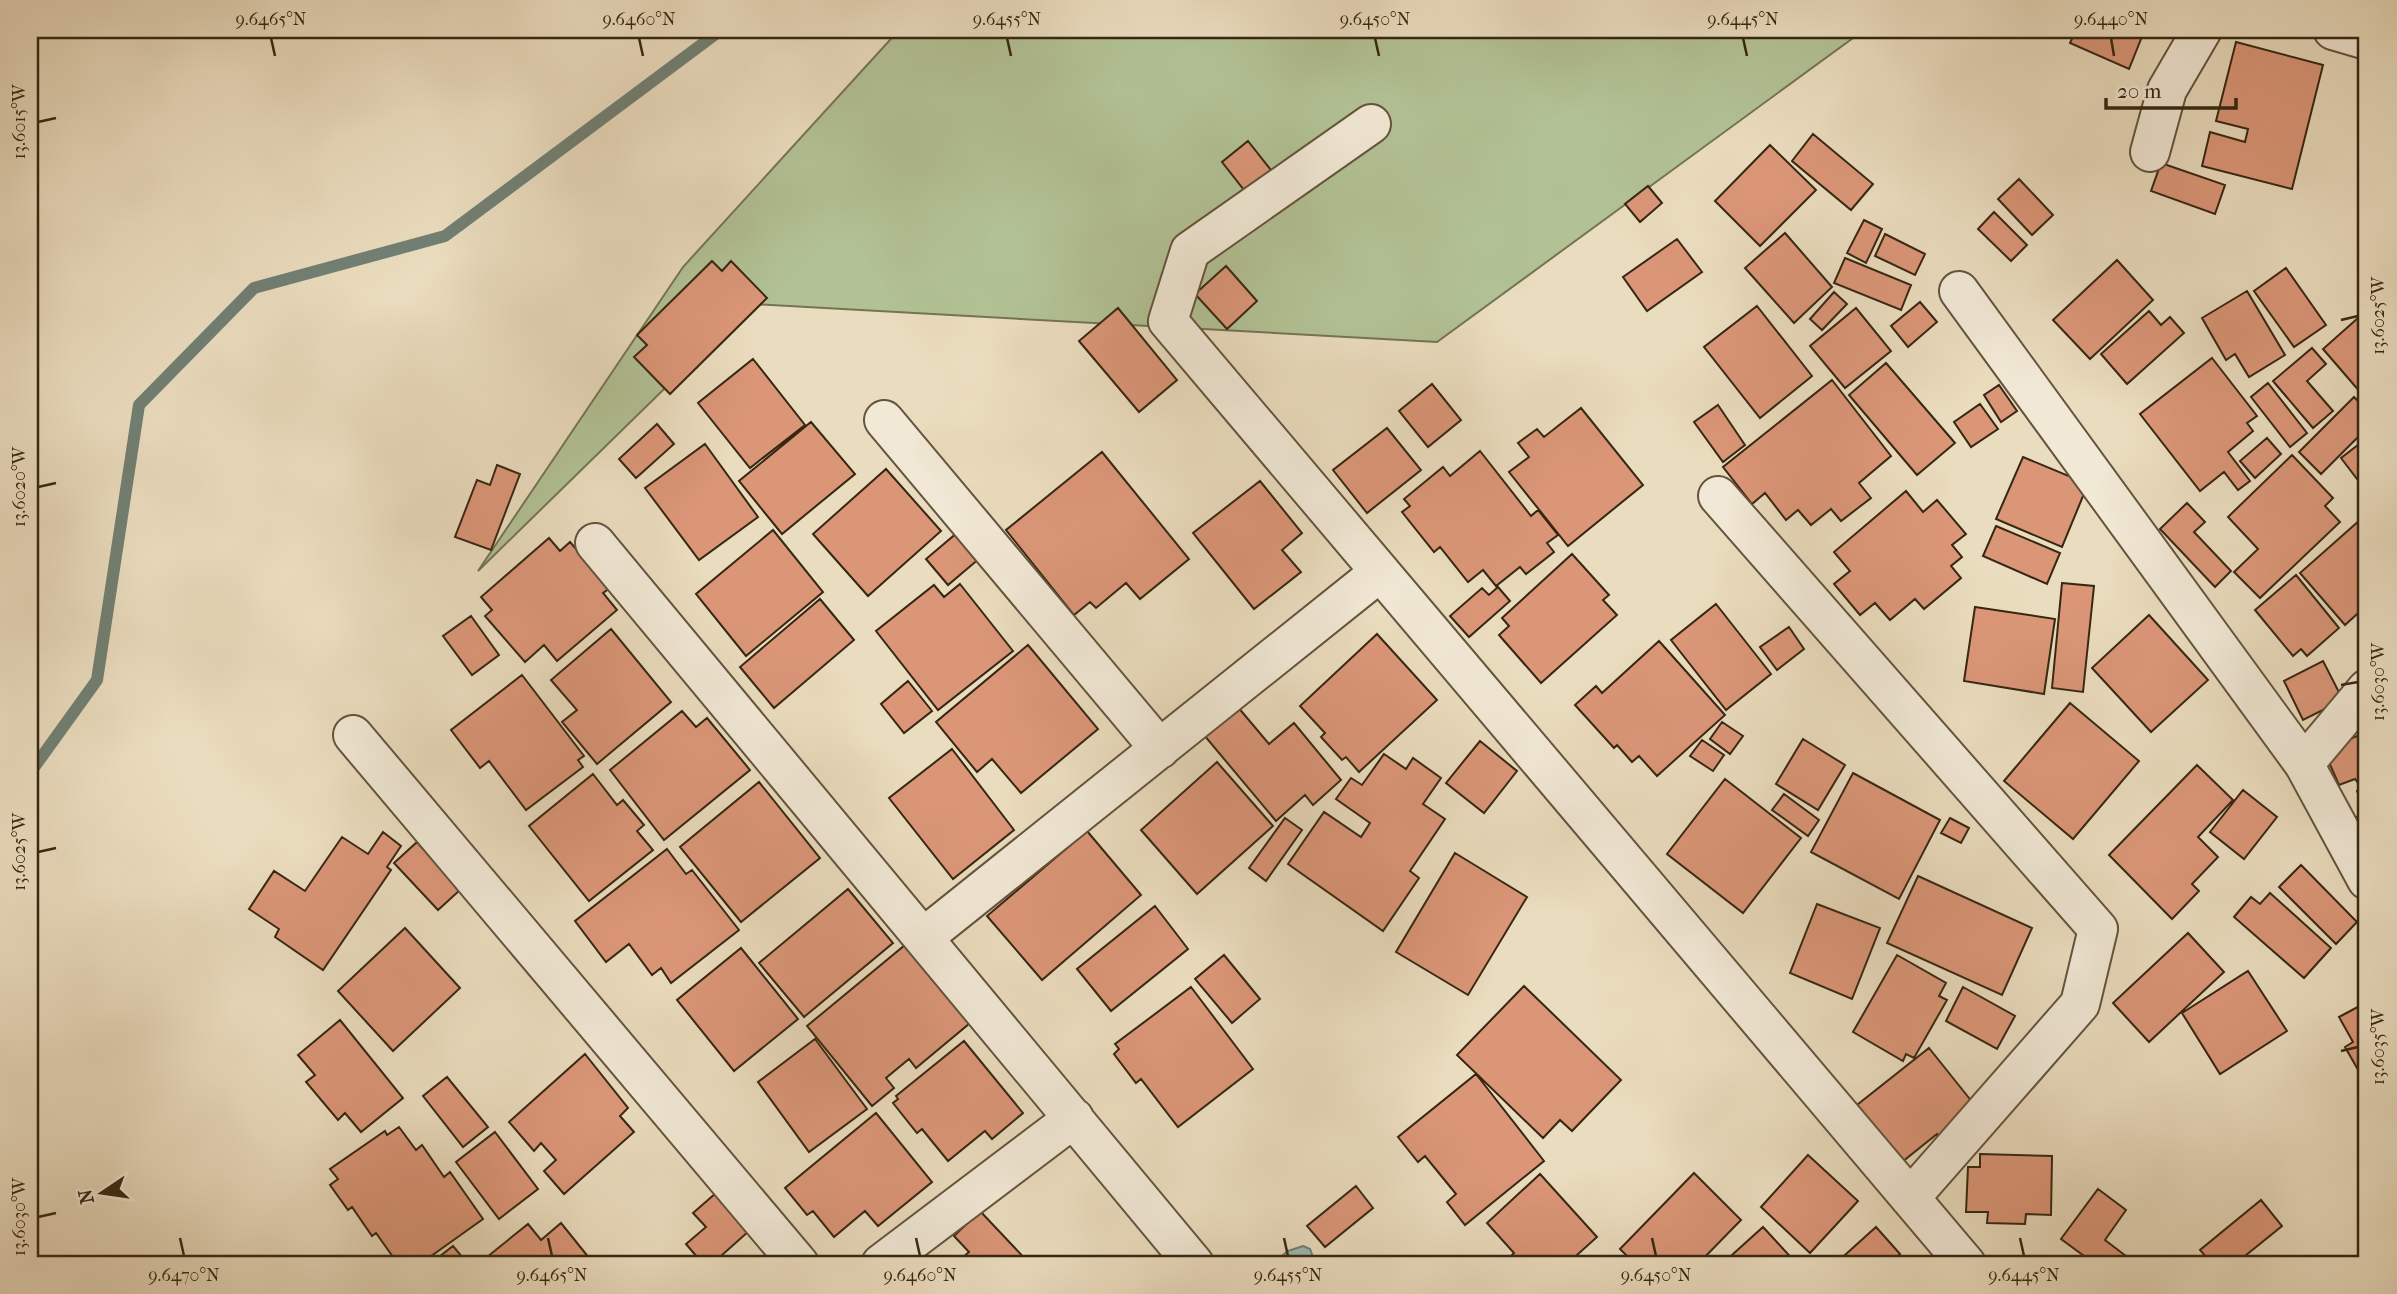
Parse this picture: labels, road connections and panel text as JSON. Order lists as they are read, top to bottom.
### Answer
{
  "scale_bar": "20 m",
  "north": "left",
  "coordinates": [
    "9.6465°N",
    "9.6460°N",
    "9.6455°N",
    "9.6450°N",
    "9.6445°N",
    "9.6440°N",
    "13.6015°W",
    "13.6025°W",
    "13.6020°W",
    "13.6030°W",
    "13.6035°W",
    "9.6470°N"
  ]
}
